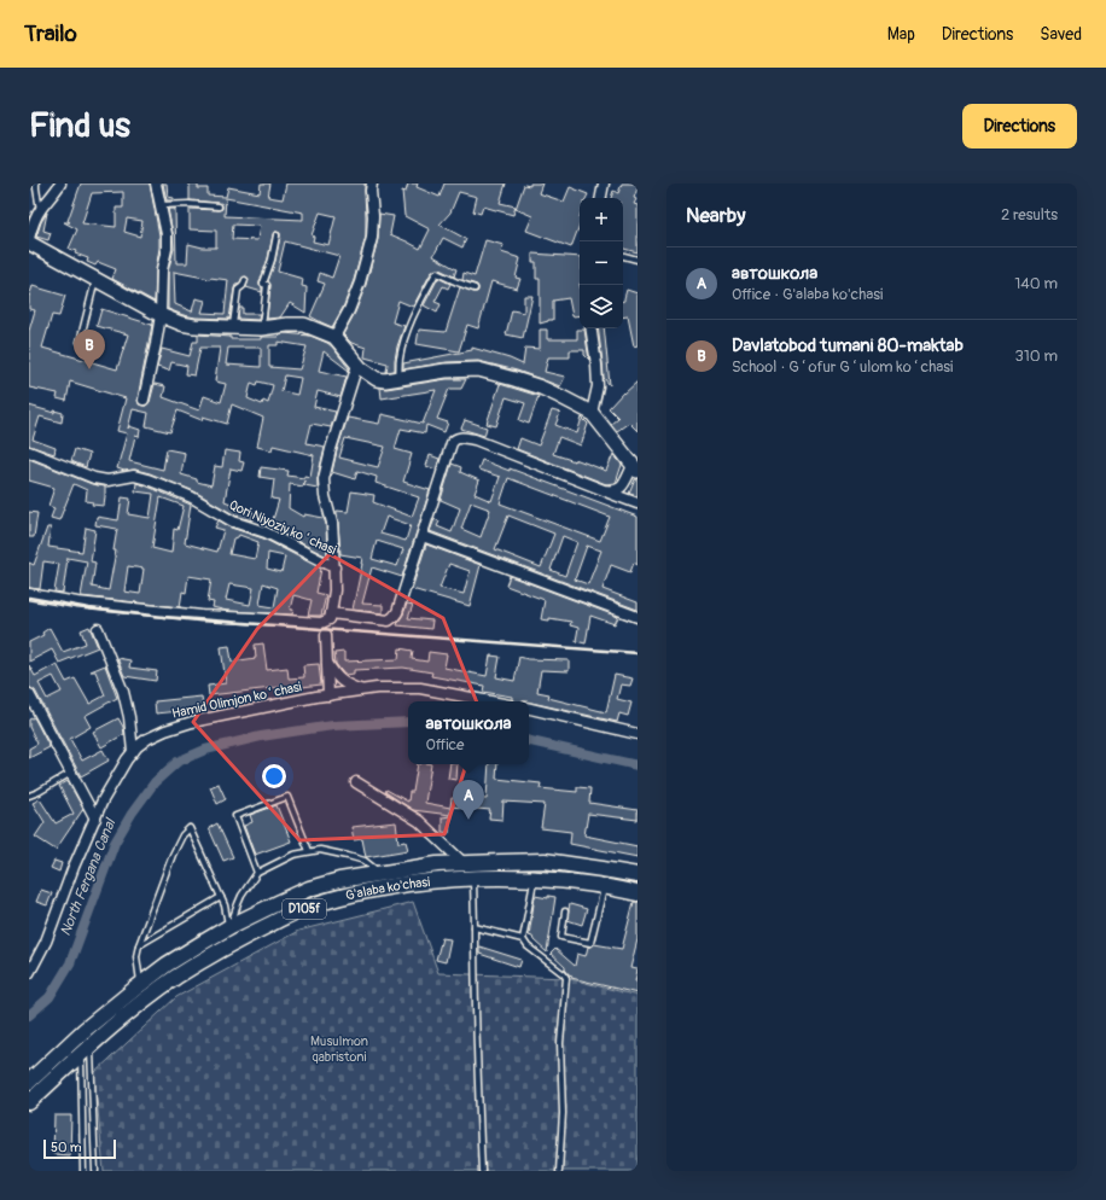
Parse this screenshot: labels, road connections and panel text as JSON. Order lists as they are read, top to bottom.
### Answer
{
  "streets": {
    "main road": ["G'alaba ko'chasi", "D105f"],
    "street": ["Qori Niyoziy koʻchasi", "Hamid Olimjon koʻchasi"]
  },
  "water": ["North Fergana Canal"],
  "parks": ["Musulmon qabristoni"],
  "scale_bar": "50 m",
  "page": {
    "header": "Trailo",
    "nav": ["Map", "Directions", "Saved"],
    "buttons": "Directions",
    "title": "Find us",
    "heading": ["Nearby", "2 results"],
    "map_buttons": ["+", "−"],
    "list": [
      {
        "mark": "A",
        "name": "автошкола",
        "note": "Office · G'alaba ko'chasi",
        "value": "140 m"
      },
      {
        "mark": "B",
        "name": "Davlatobod tumani 80-maktab",
        "note": "School · Gʻofur Gʻulom koʻchasi",
        "value": "310 m"
      }
    ],
    "pins": ["B", "A"],
    "popup": ["автошкола", "Office"],
    "scale": "50 m"
  }
}
